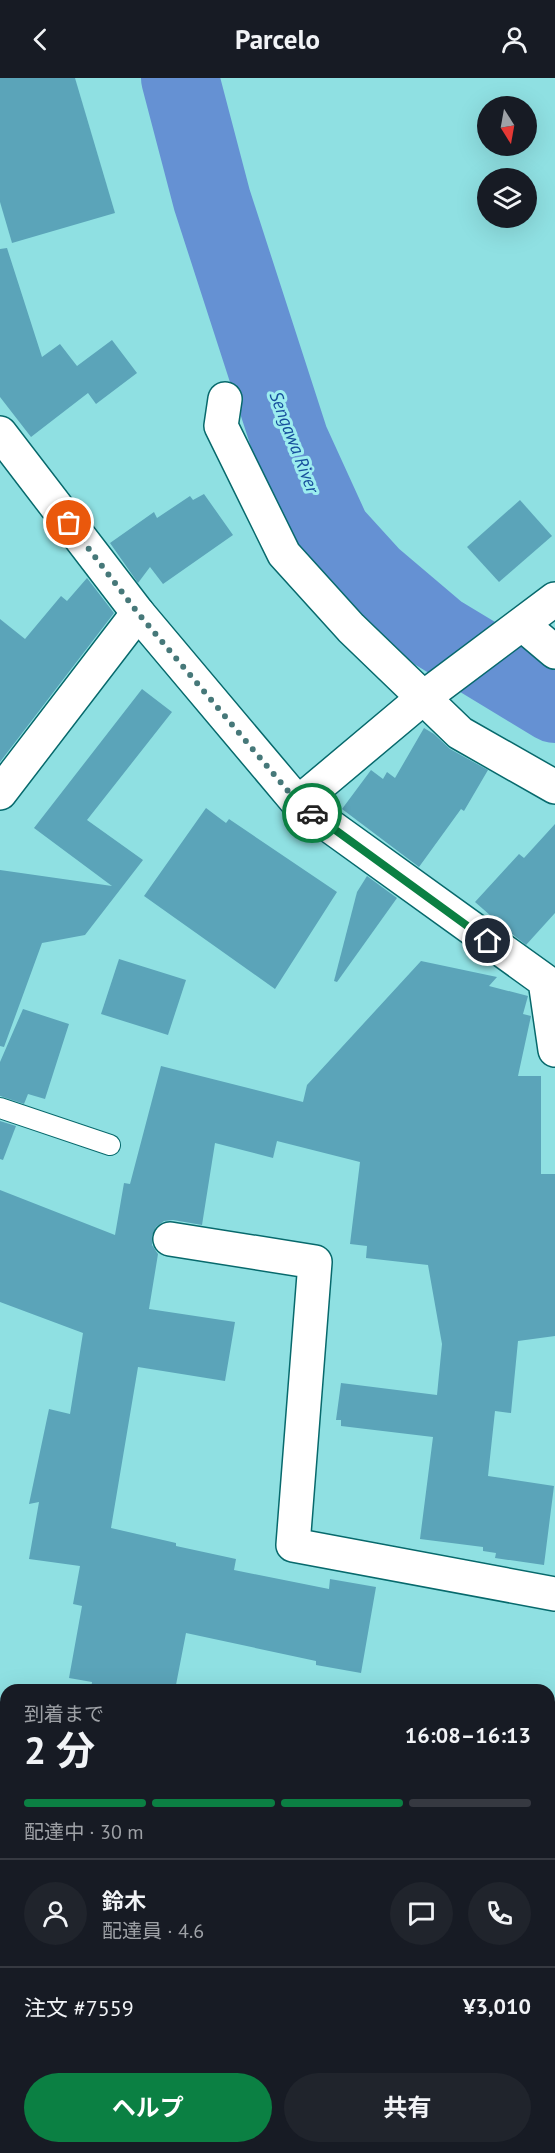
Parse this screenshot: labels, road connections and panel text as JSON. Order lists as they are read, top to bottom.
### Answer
{
  "water": ["Sengawa River"],
  "north": "bottom",
  "page": {
    "header": "Parcelo",
    "heading": ["2 分", "到着まで", "16:08–16:13"],
    "panel": [
      "鈴木",
      "配達員 · 4.6",
      "注文 #7559",
      "¥3,010"
    ],
    "bar": "配達中 · 30 m",
    "buttons": ["ヘルプ", "共有"]
  }
}
